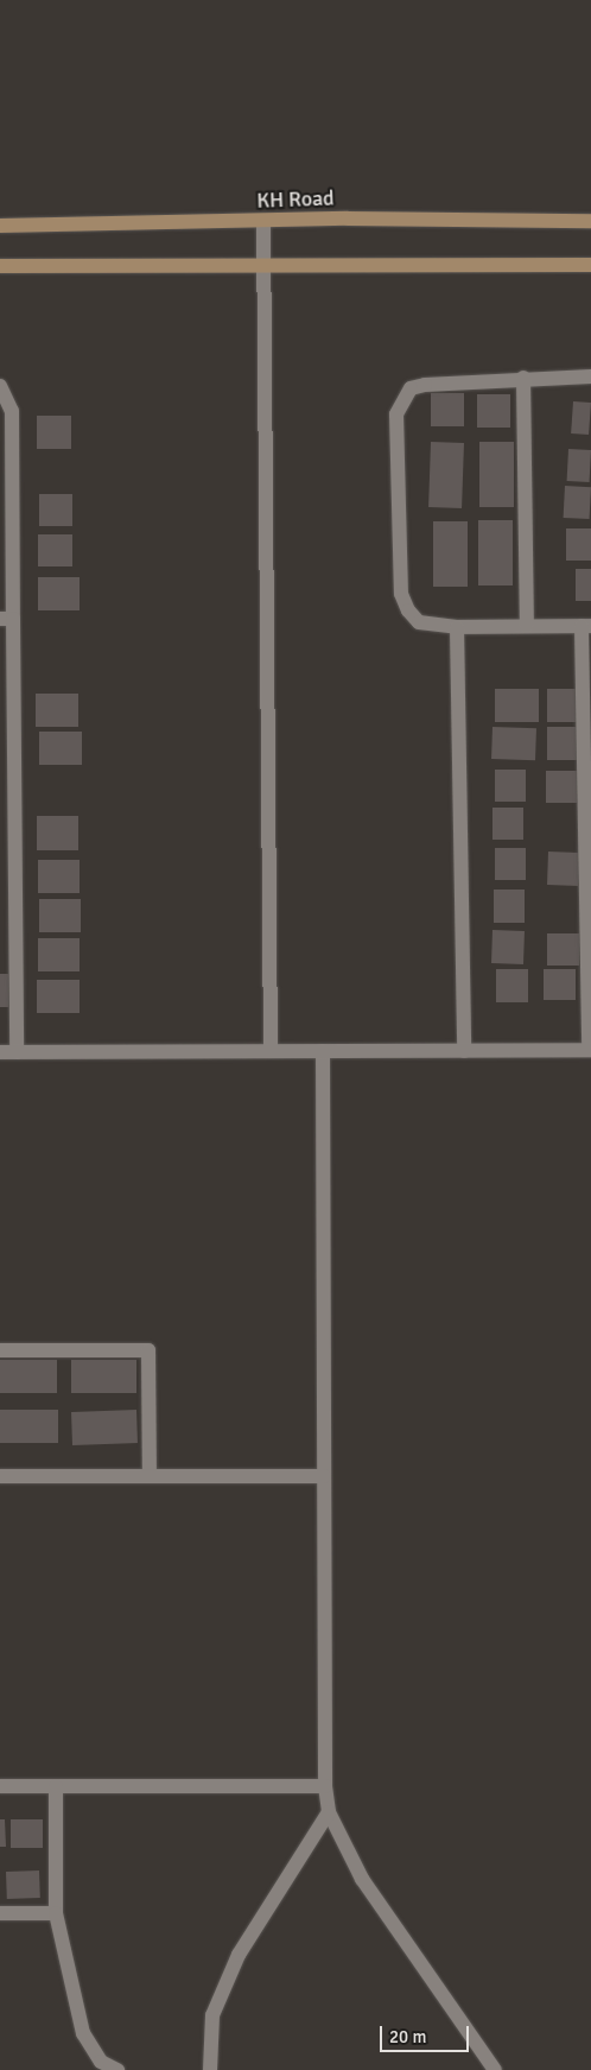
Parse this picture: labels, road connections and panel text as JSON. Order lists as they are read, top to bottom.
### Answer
{
  "streets": {
    "main road": ["KH Road"]
  },
  "scale_bar": "20 m"
}
